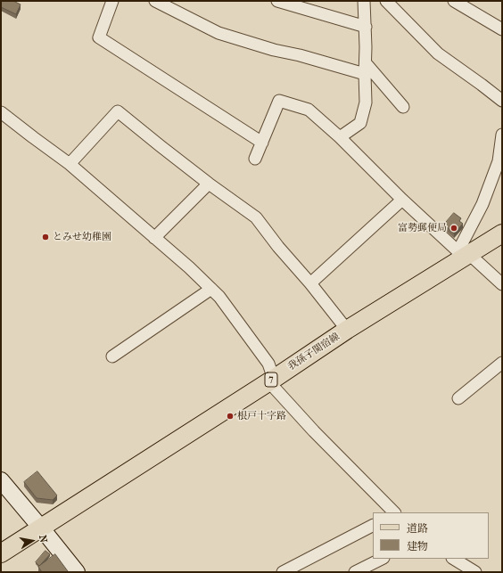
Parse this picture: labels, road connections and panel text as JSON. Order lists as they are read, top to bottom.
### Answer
{
  "streets": {
    "main road": ["我孫子関宿線", "7"]
  },
  "places": ["富勢郵便局", "とみせ幼稚園", "根戸十字路"],
  "legend": ["道路", "建物"],
  "north": "right"
}
